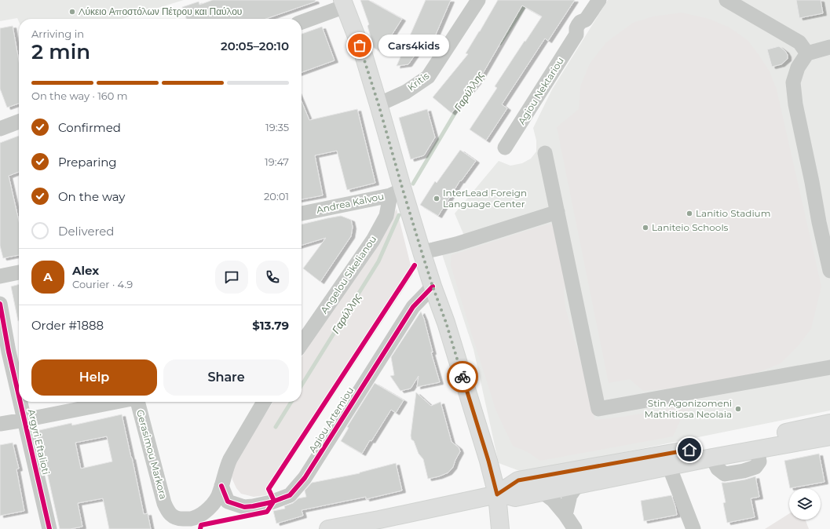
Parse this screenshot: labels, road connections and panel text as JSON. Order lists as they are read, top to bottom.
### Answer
{
  "streets": {
    "street": [
      "Kritis",
      "Agiou Nektariou",
      "Andrea Kalvou",
      "Angelou Sikelianou",
      "Agiou Artemiou",
      "Argyri Eftalioti",
      "Gerasimou Markora"
    ]
  },
  "crossings": [
    ["Andrea Kalvou", "Angelou Sikelianou"],
    ["Agiou Artemiou", "Gerasimou Markora"]
  ],
  "water": ["Γαρύλλης"],
  "places": [
    "Λύκειο Αποστόλων Πέτρου και Παύλου",
    "Cars4kids",
    "InterLead Foreign Language Center",
    "Lanitio Stadium",
    "Laniteio Schools",
    "Stin Agonizomeni Mathitiosa Neolaia"
  ],
  "page": {
    "heading": ["2 min", "Arriving in", "20:05–20:10"],
    "panel": [
      "Alex",
      "Courier · 4.9",
      "Order #1888",
      "$13.79"
    ],
    "bubble": "Cars4kids",
    "bar": "On the way · 160 m",
    "list": [
      ["Confirmed", "19:35"],
      ["Preparing", "19:47"],
      ["On the way", "20:01"],
      "Delivered"
    ],
    "round": "A",
    "buttons": ["Help", "Share"]
  }
}
